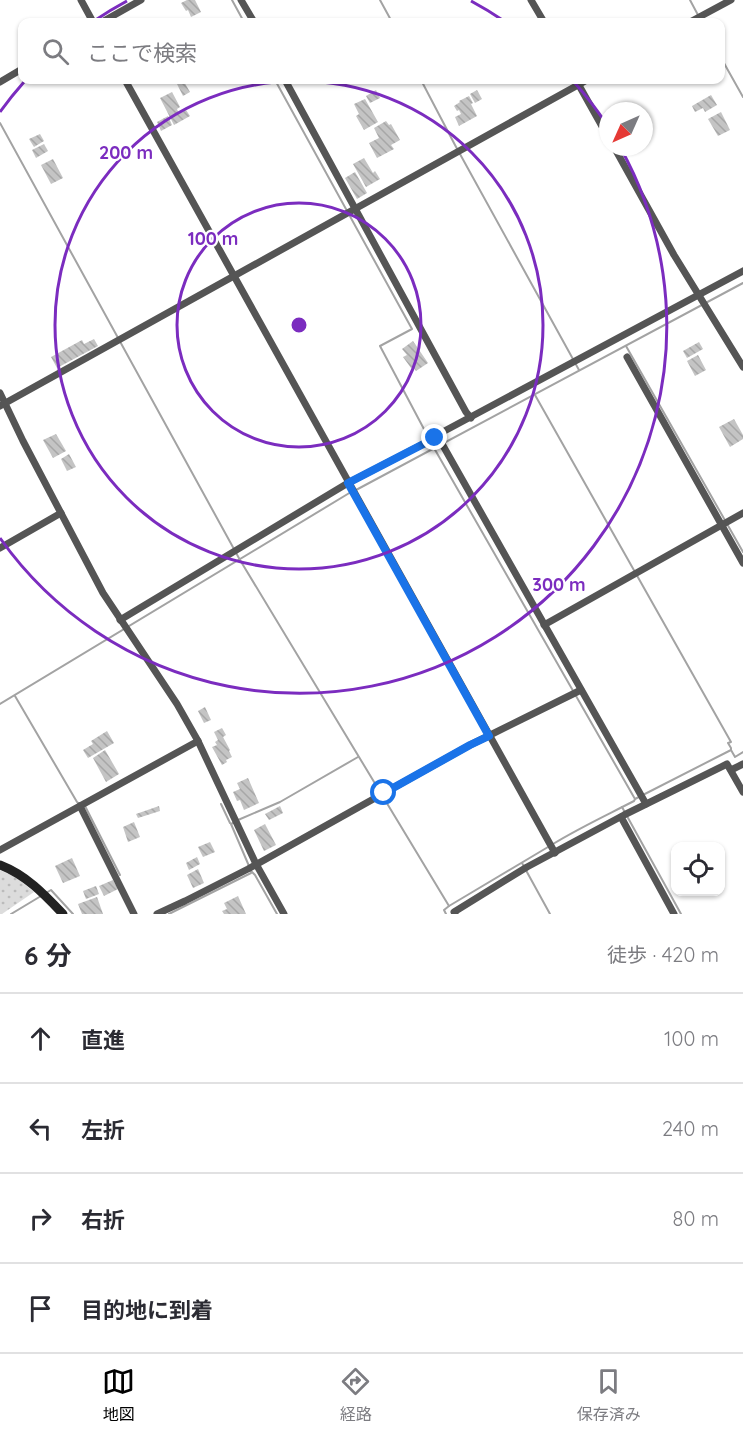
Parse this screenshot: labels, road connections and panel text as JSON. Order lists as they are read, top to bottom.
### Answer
{
  "north": "bottom left",
  "page": {
    "search": "ここで検索",
    "heading": ["6 分", "徒歩 · 420 m"],
    "list": [
      ["直進", "100 m"],
      ["左折", "240 m"],
      ["右折", "80 m"],
      "目的地に到着"
    ],
    "nav": ["地図", "経路", "保存済み"]
  },
  "rings": ["200 m", "100 m", "300 m"]
}
